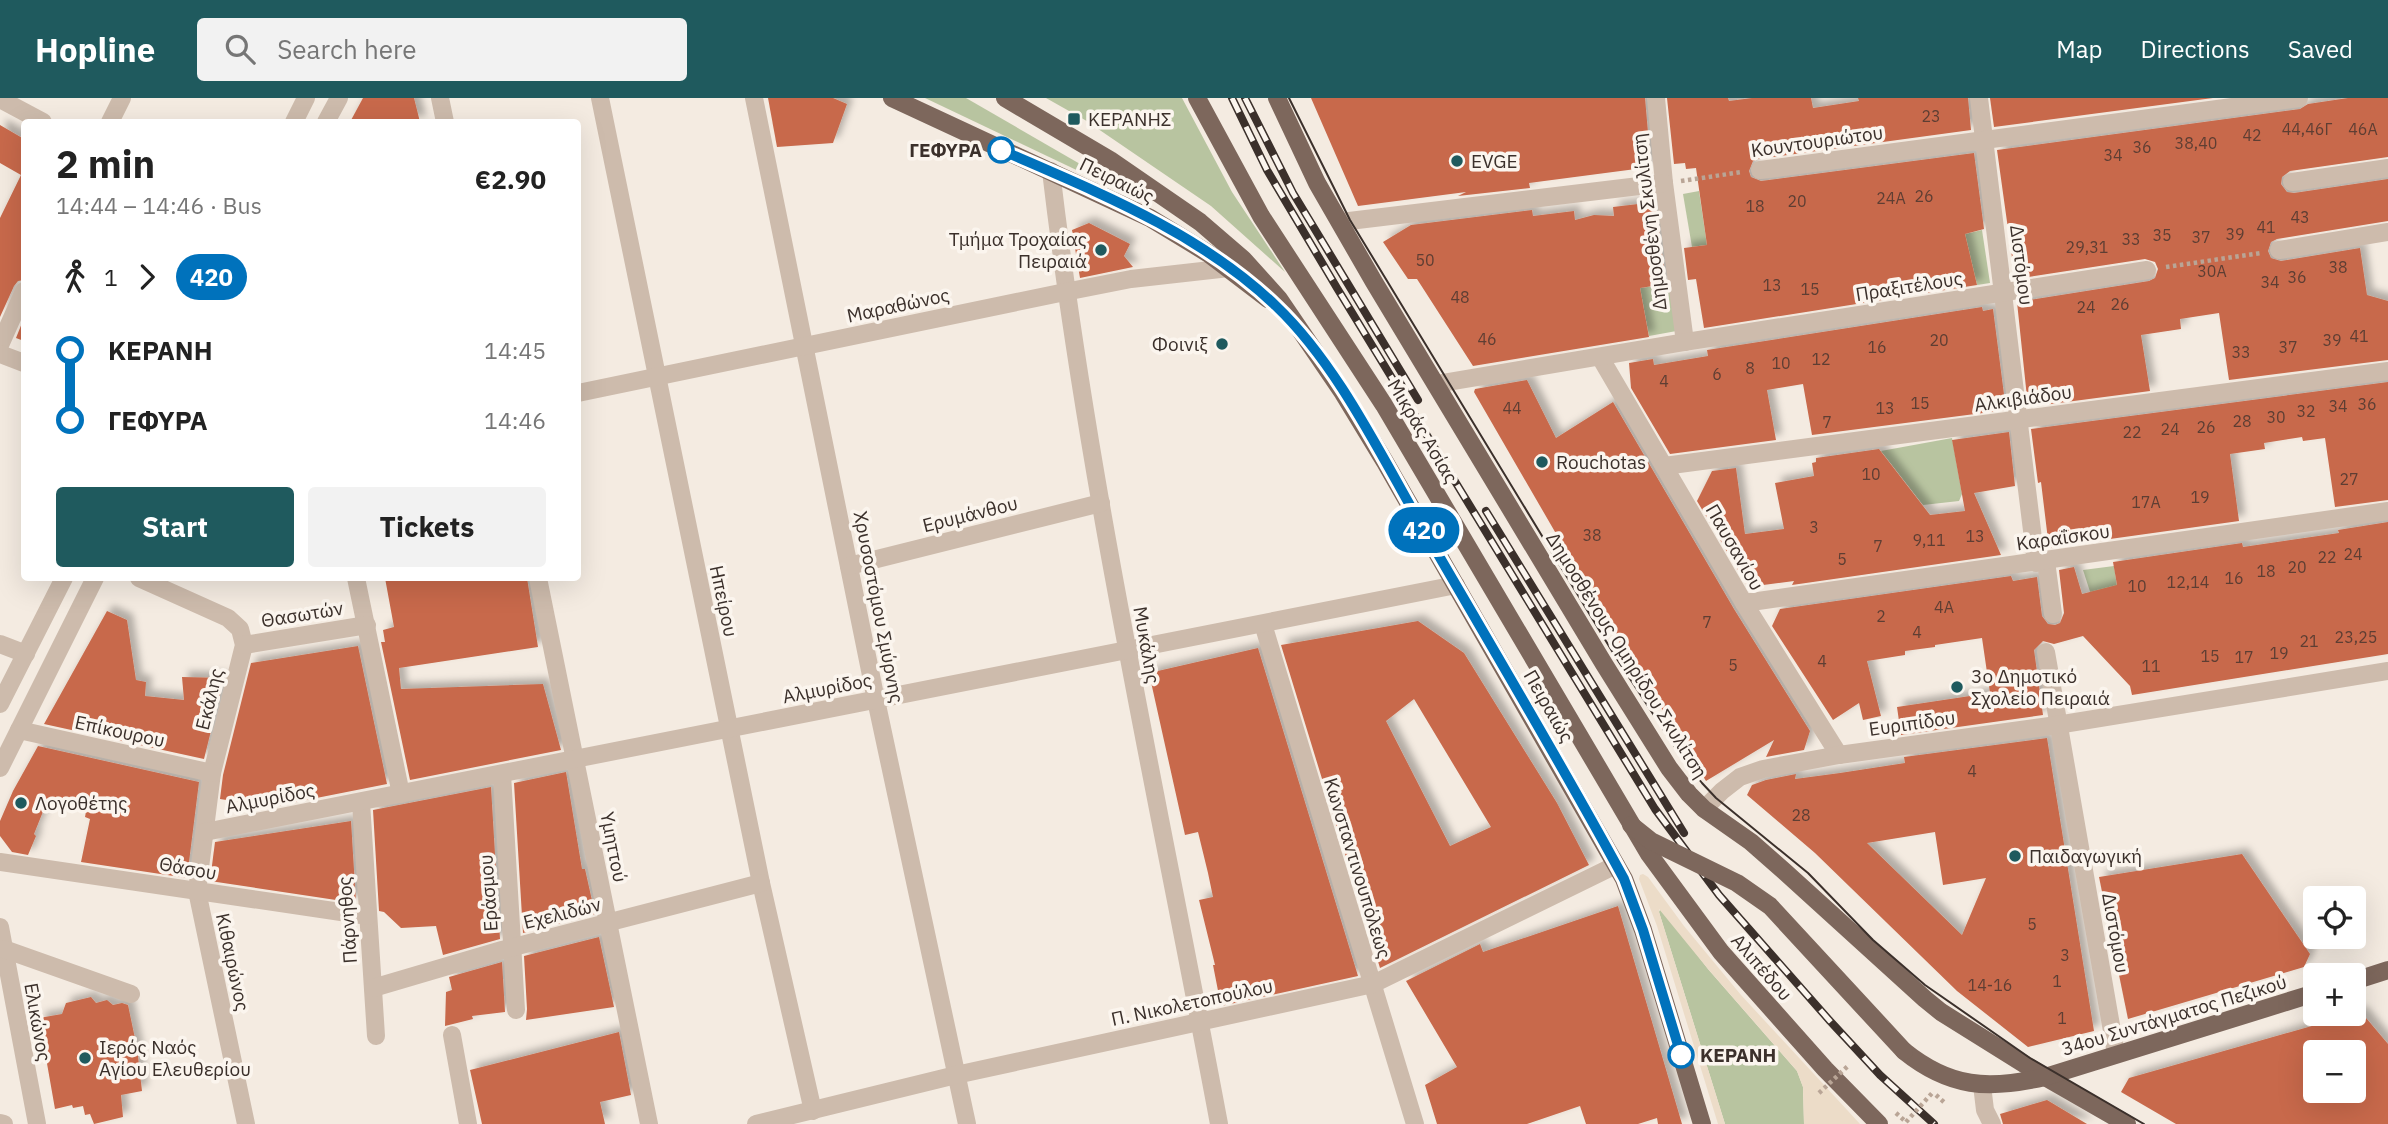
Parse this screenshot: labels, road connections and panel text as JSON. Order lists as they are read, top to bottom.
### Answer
{
  "streets": {
    "main road": [
      "Πειραιώς",
      "Μικράς Ασίας",
      "Δημοσθένους Ομηρίδου Σκυλίτση",
      "Αλιπέδου",
      "34ου Συντάγματος Πεζικού"
    ],
    "street": [
      "Κουντουριώτου",
      "Δημοσθένη Σκυλίτση",
      "Διστόμου",
      "Πραξιτέλους",
      "Μαραθώνος",
      "Αλκιβιάδου",
      "Ερυμάνθου",
      "Καραΐσκου",
      "Παυσανίου",
      "Ηπείρου",
      "Χρυσοστόμου Σμύρνης",
      "Θασωτών",
      "Μυκάλης",
      "Αλμυρίδος",
      "Εκάλης",
      "Ευριπίδου",
      "Επίκουρου",
      "Υμηττού",
      "Θάσου",
      "Κωνσταντινουπόλεως",
      "Εράσμου",
      "Εχελιδών",
      "Πάρνηθος",
      "Κιθαιρώνος",
      "Π. Νικολετοπούλου",
      "Ελικώνος"
    ]
  },
  "crossings": [
    ["Κουντουριώτου", "Δημοσθένη Σκυλίτση"],
    ["Κουντουριώτου", "Διστόμου"],
    ["Πειραιώς", "Μαραθώνος"],
    ["Πειραιώς", "Μυκάλης"],
    ["Πειραιώς", "Αλμυρίδος"],
    ["Πειραιώς", "Π. Νικολετοπούλου"],
    ["Δημοσθένη Σκυλίτση", "Πραξιτέλους"],
    ["Διστόμου", "Πραξιτέλους"],
    ["Διστόμου", "Αλκιβιάδου"],
    ["Διστόμου", "Καραΐσκου"],
    ["Διστόμου", "Ευριπίδου"],
    ["Διστόμου", "34ου Συντάγματος Πεζικού"],
    ["Πραξιτέλους", "Παυσανίου"],
    ["Πραξιτέλους", "Δημοσθένους Ομηρίδου Σκυλίτση"],
    ["Μαραθώνος", "Ηπείρου"],
    ["Μαραθώνος", "Χρυσοστόμου Σμύρνης"],
    ["Μαραθώνος", "Μυκάλης"],
    ["Αλκιβιάδου", "Παυσανίου"],
    ["Μικράς Ασίας", "Αλιπέδου"],
    ["Μικράς Ασίας", "34ου Συντάγματος Πεζικού"],
    ["Ερυμάνθου", "Χρυσοστόμου Σμύρνης"],
    ["Ερυμάνθου", "Μυκάλης"],
    ["Καραΐσκου", "Παυσανίου"],
    ["Παυσανίου", "Ευριπίδου"],
    ["Ηπείρου", "Αλμυρίδος"],
    ["Ηπείρου", "Εχελιδών"],
    ["Ηπείρου", "Π. Νικολετοπούλου"],
    ["Χρυσοστόμου Σμύρνης", "Αλμυρίδος"],
    ["Χρυσοστόμου Σμύρνης", "Π. Νικολετοπούλου"],
    ["Θασωτών", "Εκάλης"],
    ["Μυκάλης", "Αλμυρίδος"],
    ["Μυκάλης", "Π. Νικολετοπούλου"],
    ["Δημοσθένους Ομηρίδου Σκυλίτση", "Ευριπίδου"],
    ["Δημοσθένους Ομηρίδου Σκυλίτση", "34ου Συντάγματος Πεζικού"],
    ["Αλμυρίδος", "Εκάλης"],
    ["Αλμυρίδος", "Υμηττού"],
    ["Αλμυρίδος", "Κωνσταντινουπόλεως"],
    ["Αλμυρίδος", "Εράσμου"],
    ["Αλμυρίδος", "Πάρνηθος"],
    ["Εκάλης", "Επίκουρου"],
    ["Εκάλης", "Θάσου"],
    ["Εκάλης", "Κιθαιρώνος"],
    ["Υμηττού", "Εχελιδών"],
    ["Θάσου", "Πάρνηθος"],
    ["Θάσου", "Κιθαιρώνος"],
    ["Κωνσταντινουπόλεως", "Π. Νικολετοπούλου"],
    ["Εράσμου", "Εχελιδών"],
    ["Εχελιδών", "Πάρνηθος"],
    ["Αλιπέδου", "34ου Συντάγματος Πεζικού"]
  ],
  "places": {
    "transit": ["ΚΕΡΑΝΗΣ"],
    "other": [
      "ΓΕΦΥΡΑ",
      "EVGE",
      "Τμήμα Τροχαίας Πειραιά",
      "Φοινιξ",
      "Rouchotas",
      "3ο Δημοτικό Σχολείο Πειραιά",
      "Λογοθέτης",
      "Παιδαγωγική",
      "ΚΕΡΑΝΗ",
      "Ιερός Ναός Αγίου Ελευθερίου"
    ]
  },
  "lines": ["bus line 420"],
  "house_numbers": [
    "23",
    "44,46Γ",
    "46Α",
    "42",
    "38,40",
    "36",
    "34",
    "26",
    "24A",
    "20",
    "18",
    "43",
    "41",
    "39",
    "35",
    "37",
    "33",
    "29,31",
    "50",
    "38",
    "30A",
    "36",
    "34",
    "13",
    "15",
    "48",
    "26",
    "24",
    "41",
    "46",
    "20",
    "39",
    "16",
    "37",
    "33",
    "12",
    "10",
    "8",
    "6",
    "4",
    "15",
    "36",
    "34",
    "44",
    "13",
    "32",
    "30",
    "28",
    "7",
    "26",
    "24",
    "22",
    "10",
    "27",
    "19",
    "17Α",
    "3",
    "38",
    "13",
    "9,11",
    "7",
    "24",
    "22",
    "5",
    "20",
    "18",
    "16",
    "12,14",
    "10",
    "4Α",
    "2",
    "7",
    "4",
    "23,25",
    "21",
    "19",
    "15",
    "17",
    "4",
    "5",
    "11",
    "4",
    "28",
    "5",
    "3",
    "1",
    "14-16",
    "1"
  ],
  "page": {
    "header": "Hopline",
    "search": "Search here",
    "nav": ["Map", "Directions", "Saved"],
    "on_map": "420",
    "heading": ["2 min", "14:44 – 14:46 · Bus", "€2.90"],
    "legs": ["1", "420"],
    "list": [
      {
        "name": "ΚΕΡΑΝΗ",
        "value": "14:45"
      },
      {
        "name": "ΓΕΦΥΡΑ",
        "value": "14:46"
      }
    ],
    "buttons": ["Start", "Tickets"],
    "map_buttons": ["+", "−"]
  }
}
